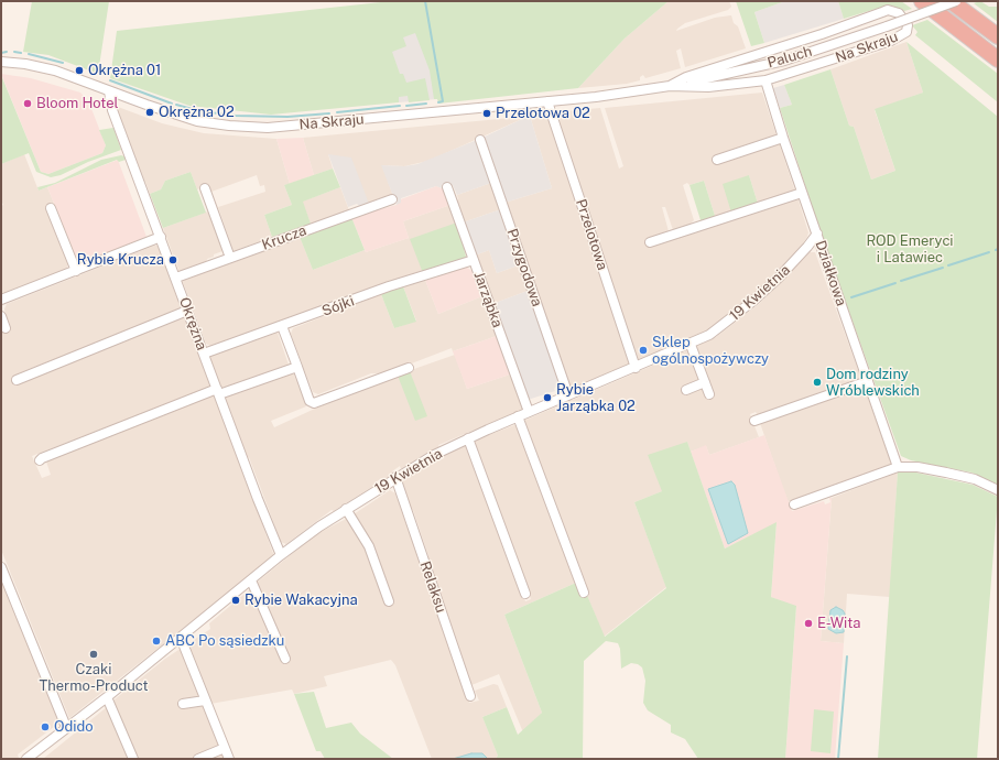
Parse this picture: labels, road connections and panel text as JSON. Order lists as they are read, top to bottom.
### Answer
{
  "streets": {
    "street": [
      "Na Skraju",
      "Paluch",
      "Przelotowa",
      "Krucza",
      "Przygodowa",
      "Działkowa",
      "19 Kwietnia",
      "Jarząbka",
      "Sójki",
      "Okrężna",
      "Relaksu"
    ]
  },
  "crossings": [
    ["Na Skraju", "Paluch"],
    ["Na Skraju", "Przelotowa"],
    ["Na Skraju", "Działkowa"],
    ["Na Skraju", "Okrężna"],
    ["Przelotowa", "19 Kwietnia"],
    ["Krucza", "Okrężna"],
    ["Przygodowa", "19 Kwietnia"],
    ["Działkowa", "19 Kwietnia"],
    ["19 Kwietnia", "Jarząbka"],
    ["19 Kwietnia", "Okrężna"],
    ["19 Kwietnia", "Relaksu"],
    ["Jarząbka", "Sójki"],
    ["Sójki", "Okrężna"]
  ],
  "parks": ["ROD Emeryci i Latawiec"],
  "places": [
    "Okrężna 01",
    "Bloom Hotel",
    "Okrężna 02",
    "Przelotowa 02",
    "Rybie Krucza",
    "Sklep ogólnospożywczy",
    "Dom rodziny Wróblewskich",
    "Rybie Jarząbka 02",
    "Rybie Wakacyjna",
    "E-Wita",
    "ABC Po sąsiedzku",
    "Czaki Thermo-Product",
    "Odido"
  ]
}
